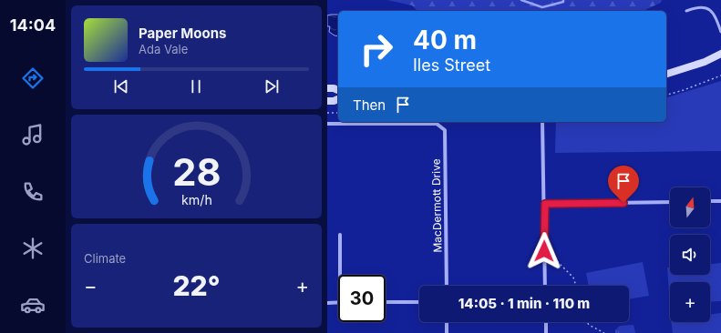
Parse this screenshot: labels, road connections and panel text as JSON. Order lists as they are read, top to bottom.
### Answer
{
  "streets": {
    "street": ["MacDermott Drive"]
  },
  "north": "top",
  "page": {
    "tabs": "14:04",
    "turn": ["40 m", "Iles Street"],
    "song": ["Paper Moons", "Ada Vale"],
    "then": "Then",
    "map_buttons": "+",
    "tile": "Climate",
    "heat": ["−", "22°", "+"],
    "limit": "30",
    "trip": "14:05 · 1 min · 110 m",
    "gauge": ["28", "km/h"]
  }
}
